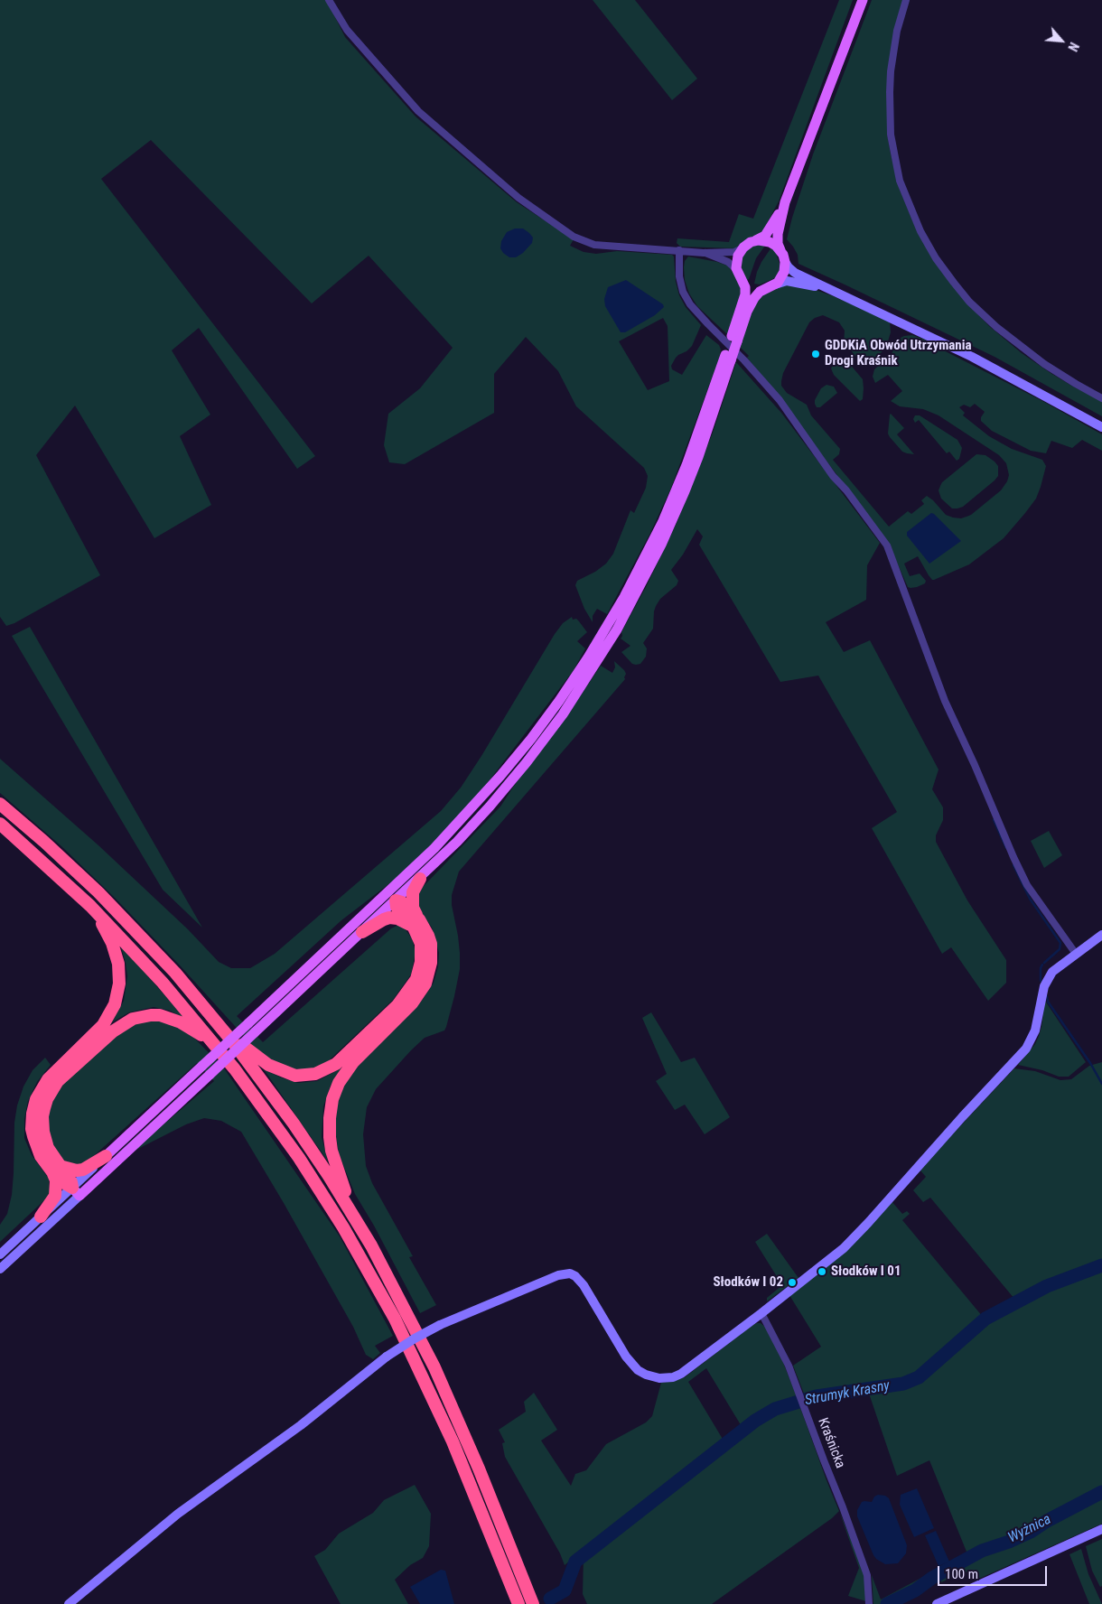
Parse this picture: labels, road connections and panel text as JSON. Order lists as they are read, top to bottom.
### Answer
{
  "streets": {
    "street": ["Kraśnicka"]
  },
  "water": ["Strumyk Krasny", "Wyżnica"],
  "places": ["GDDKiA Obwód Utrzymania Drogi Kraśnik", "Słodków I 01", "Słodków I 02"],
  "scale_bar": "100 m",
  "north": "bottom right"
}
